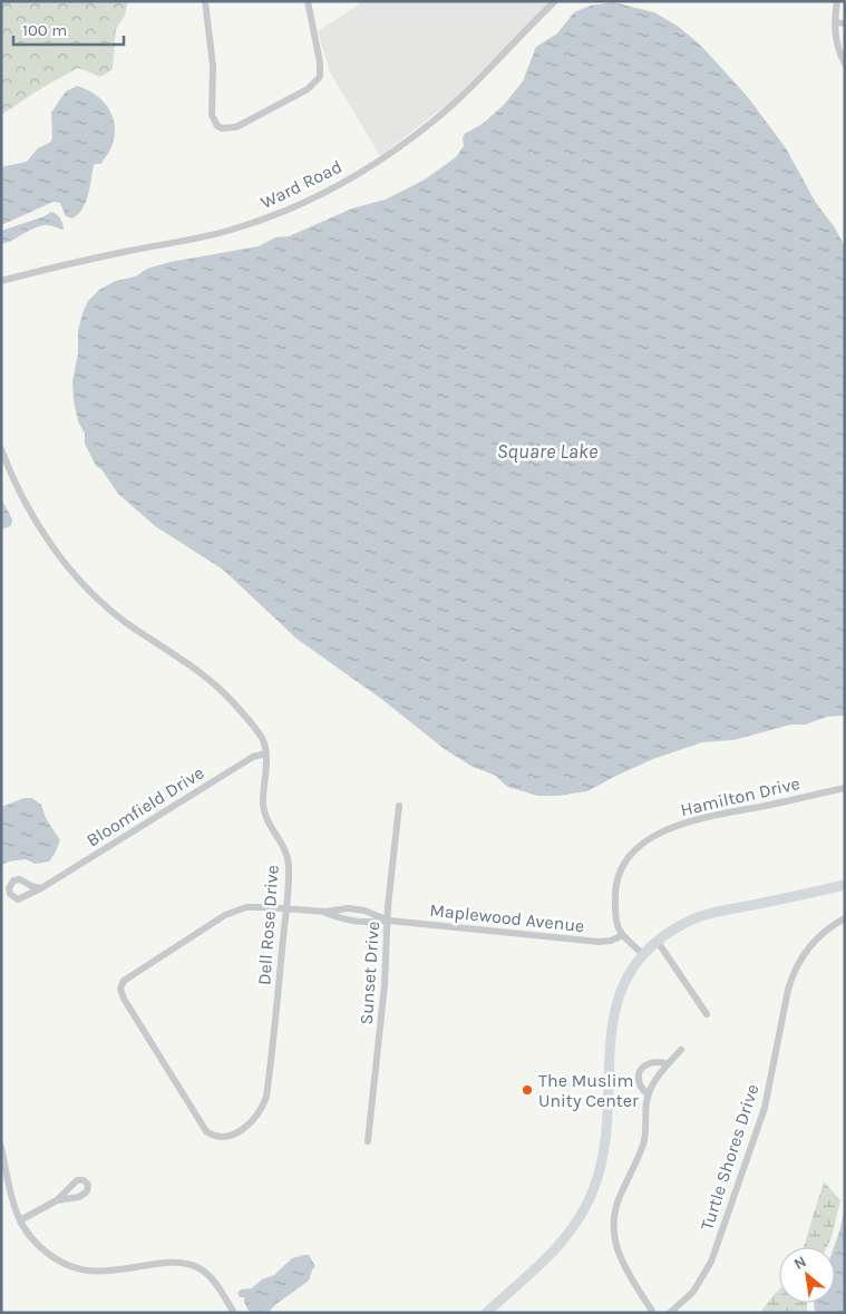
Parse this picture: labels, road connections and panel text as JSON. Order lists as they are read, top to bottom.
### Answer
{
  "streets": {
    "street": [
      "Ward Road",
      "Hamilton Drive",
      "Bloomfield Drive",
      "Maplewood Avenue",
      "Dell Rose Drive",
      "Sunset Drive",
      "Turtle Shores Drive"
    ]
  },
  "crossings": [
    ["Hamilton Drive", "Maplewood Avenue"],
    ["Bloomfield Drive", "Dell Rose Drive"],
    ["Maplewood Avenue", "Dell Rose Drive"],
    ["Maplewood Avenue", "Sunset Drive"]
  ],
  "water": ["Square Lake"],
  "places": ["The Muslim Unity Center"],
  "scale_bar": "100 m",
  "north": "top left"
}
